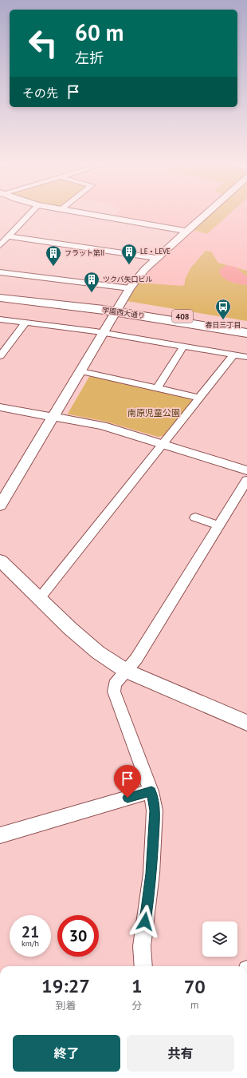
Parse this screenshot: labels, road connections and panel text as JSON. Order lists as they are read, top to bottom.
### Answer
{
  "streets": {
    "highway": ["学園西大通り", "408"]
  },
  "parks": ["南原児童公園"],
  "places": {
    "building": ["LE・LEVE", "フラット第II", "ツクバ矢口ビル"],
    "bus stop": ["春日三丁目"]
  },
  "page": {
    "turn": ["60 m", "左折"],
    "then": "その先",
    "speed": "21 km/h",
    "limit": "30",
    "eta": [
      "19:27",
      "到着",
      "1",
      "分",
      "70",
      "m"
    ],
    "buttons": ["終了", "共有"]
  }
}
